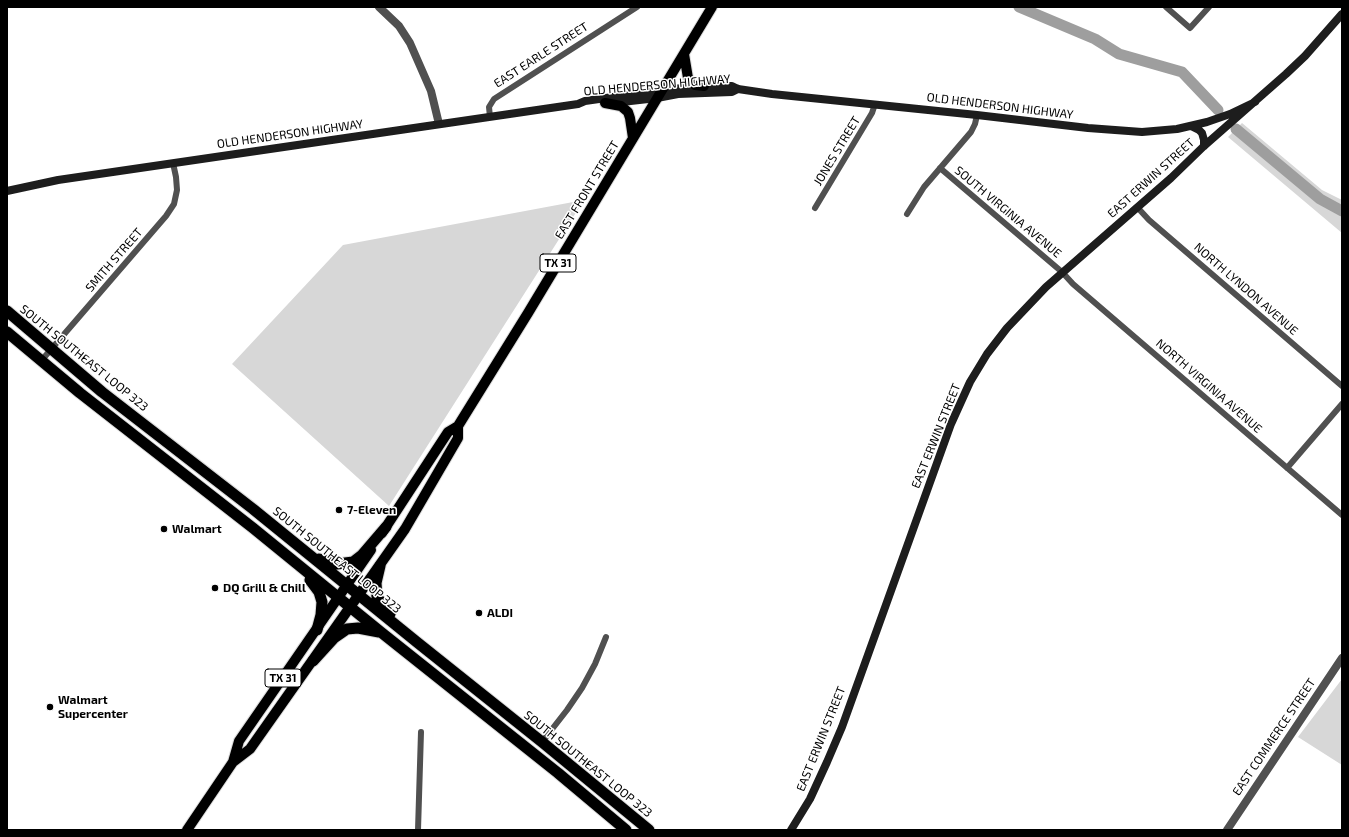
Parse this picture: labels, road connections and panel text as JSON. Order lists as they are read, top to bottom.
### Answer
{
  "streets": {
    "highway": ["SOUTH SOUTHEAST LOOP 323"],
    "main road": [
      "OLD HENDERSON HIGHWAY",
      "EAST ERWIN STREET",
      "EAST FRONT STREET",
      "TX 31"
    ],
    "street": [
      "EAST EARLE STREET",
      "JONES STREET",
      "SOUTH VIRGINIA AVENUE",
      "SMITH STREET",
      "NORTH LYNDON AVENUE",
      "NORTH VIRGINIA AVENUE",
      "EAST COMMERCE STREET"
    ]
  },
  "crossings": [
    ["EAST EARLE STREET", "OLD HENDERSON HIGHWAY"],
    ["OLD HENDERSON HIGHWAY", "JONES STREET"],
    ["OLD HENDERSON HIGHWAY", "EAST ERWIN STREET"],
    ["OLD HENDERSON HIGHWAY", "EAST FRONT STREET"],
    ["OLD HENDERSON HIGHWAY", "SMITH STREET"],
    ["EAST ERWIN STREET", "SOUTH VIRGINIA AVENUE"],
    ["EAST ERWIN STREET", "NORTH LYNDON AVENUE"],
    ["EAST ERWIN STREET", "NORTH VIRGINIA AVENUE"],
    ["EAST FRONT STREET", "TX 31"],
    ["EAST FRONT STREET", "SOUTH SOUTHEAST LOOP 323"],
    ["SOUTH VIRGINIA AVENUE", "NORTH VIRGINIA AVENUE"],
    ["SMITH STREET", "SOUTH SOUTHEAST LOOP 323"]
  ],
  "places": [
    "7-Eleven",
    "Walmart",
    "DQ Grill & Chill",
    "ALDI",
    "Walmart Supercenter"
  ]
}
